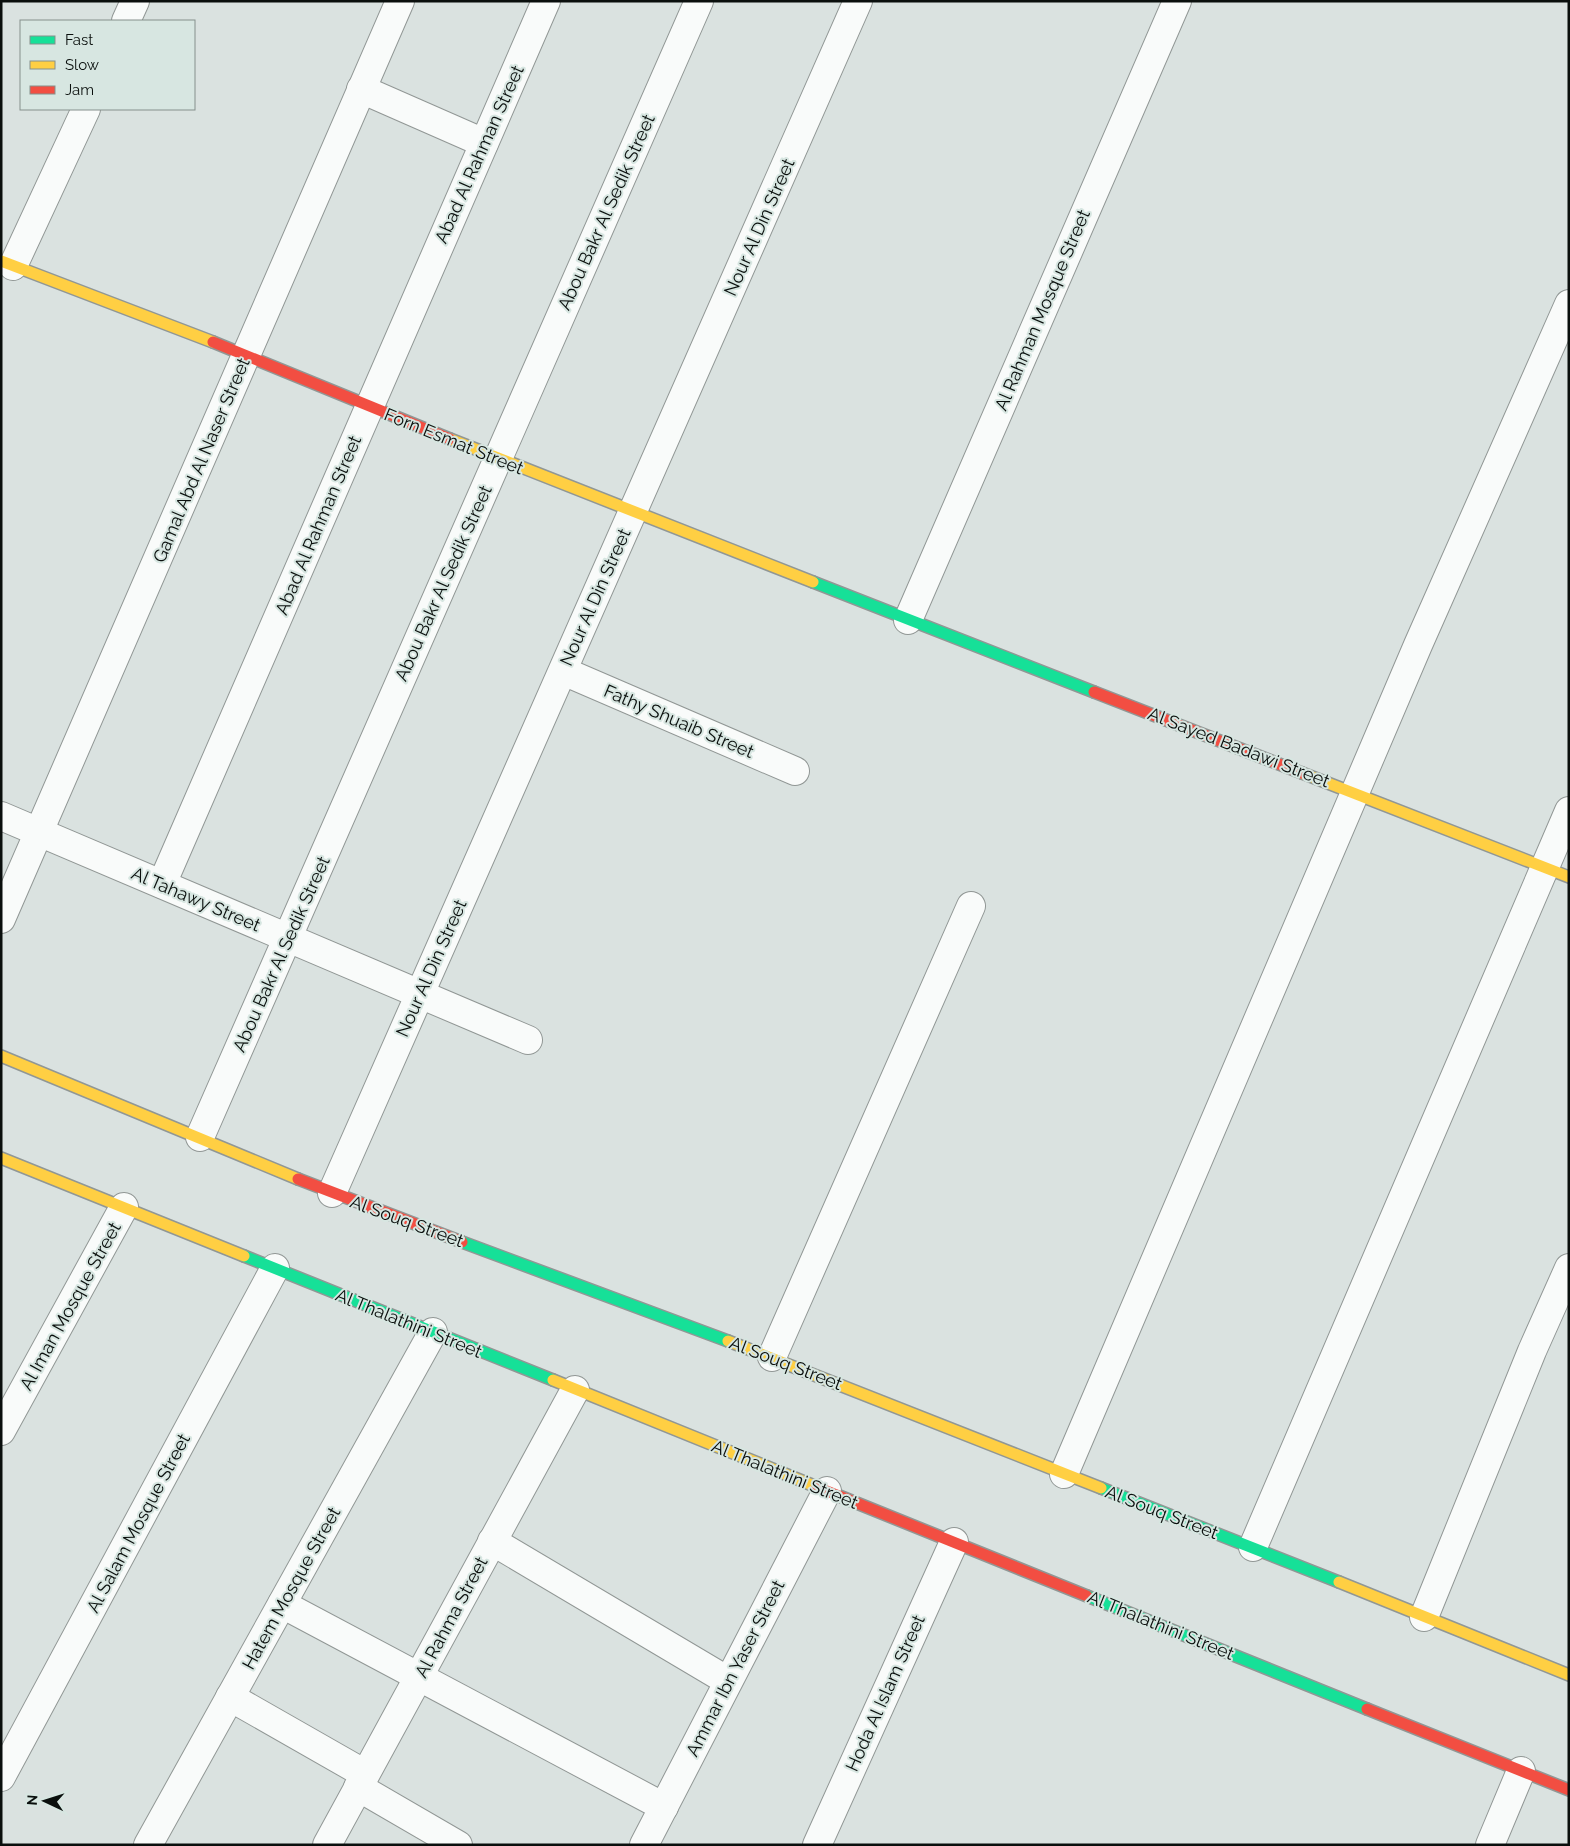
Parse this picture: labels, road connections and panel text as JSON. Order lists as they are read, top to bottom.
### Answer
{
  "streets": {
    "street": [
      "Abad Al Rahman Street",
      "Abou Bakr Al Sedik Street",
      "Nour Al Din Street",
      "Al Rahman Mosque Street",
      "Forn Esmat Street",
      "Gamal Abd Al Naser Street",
      "Fathy Shuaib Street",
      "Al Sayed Badawi Street",
      "Al Tahawy Street",
      "Al Souq Street",
      "Al Iman Mosque Street",
      "Al Thalathini Street",
      "Al Salam Mosque Street",
      "Hatem Mosque Street",
      "Al Rahma Street",
      "Ammar Ibn Yaser Street",
      "Hoda Al Islam Street"
    ]
  },
  "crossings": [
    ["Abad Al Rahman Street", "Forn Esmat Street"],
    ["Abad Al Rahman Street", "Al Tahawy Street"],
    ["Abou Bakr Al Sedik Street", "Forn Esmat Street"],
    ["Abou Bakr Al Sedik Street", "Al Tahawy Street"],
    ["Abou Bakr Al Sedik Street", "Al Souq Street"],
    ["Nour Al Din Street", "Forn Esmat Street"],
    ["Nour Al Din Street", "Fathy Shuaib Street"],
    ["Nour Al Din Street", "Al Tahawy Street"],
    ["Nour Al Din Street", "Al Souq Street"],
    ["Al Rahman Mosque Street", "Forn Esmat Street"],
    ["Al Rahman Mosque Street", "Al Sayed Badawi Street"],
    ["Forn Esmat Street", "Gamal Abd Al Naser Street"],
    ["Forn Esmat Street", "Al Sayed Badawi Street"],
    ["Gamal Abd Al Naser Street", "Al Tahawy Street"],
    ["Al Iman Mosque Street", "Al Thalathini Street"],
    ["Al Thalathini Street", "Al Salam Mosque Street"],
    ["Al Thalathini Street", "Hatem Mosque Street"],
    ["Al Thalathini Street", "Al Rahma Street"],
    ["Al Thalathini Street", "Ammar Ibn Yaser Street"],
    ["Al Thalathini Street", "Hoda Al Islam Street"]
  ],
  "legend": ["Fast", "Slow", "Jam"],
  "north": "left"
}
